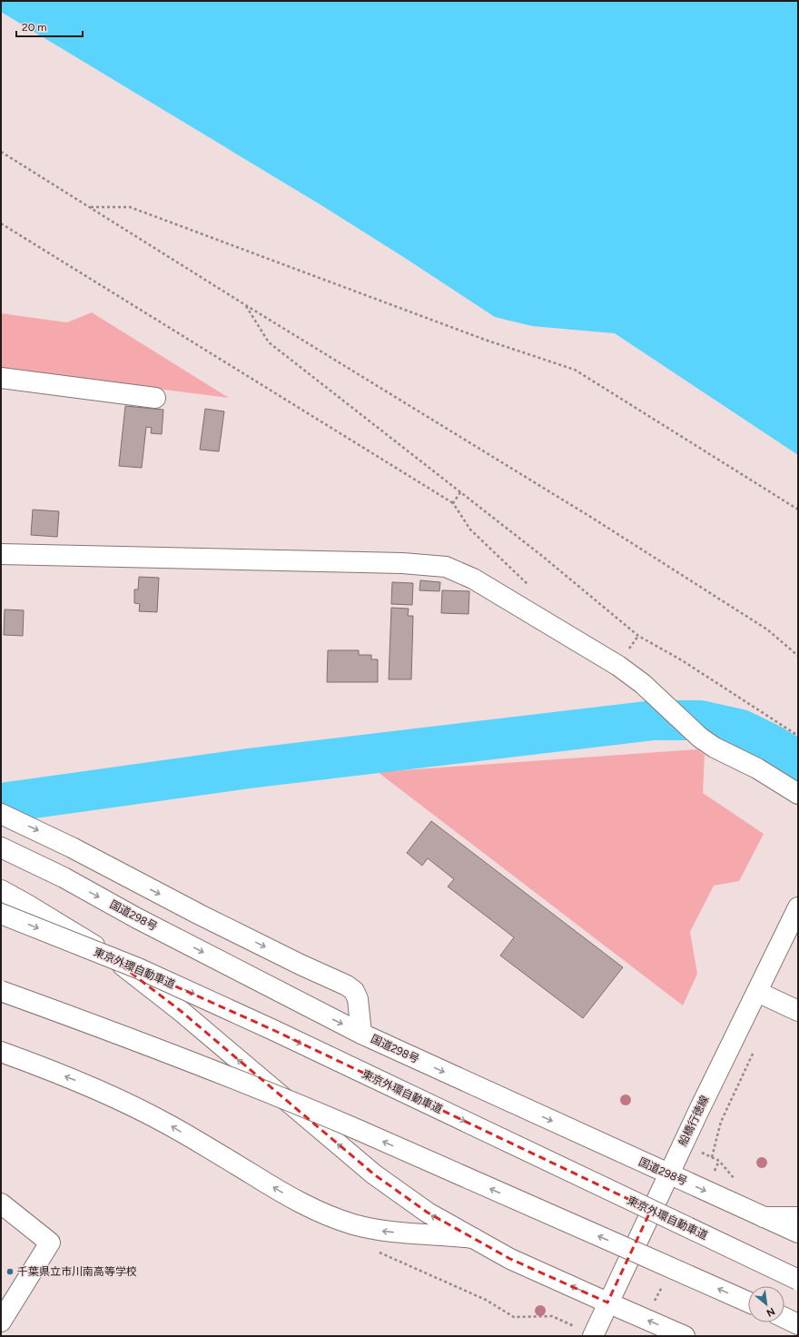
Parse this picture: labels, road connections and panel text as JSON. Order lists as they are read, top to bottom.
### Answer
{
  "streets": {
    "main road": ["国道298号", "東京外環自動車道", "船橋行徳線"]
  },
  "crossings": [
    ["国道298号", "船橋行徳線"]
  ],
  "places": ["千葉県立市川南高等学校"],
  "scale_bar": "20 m",
  "north": "bottom right"
}
